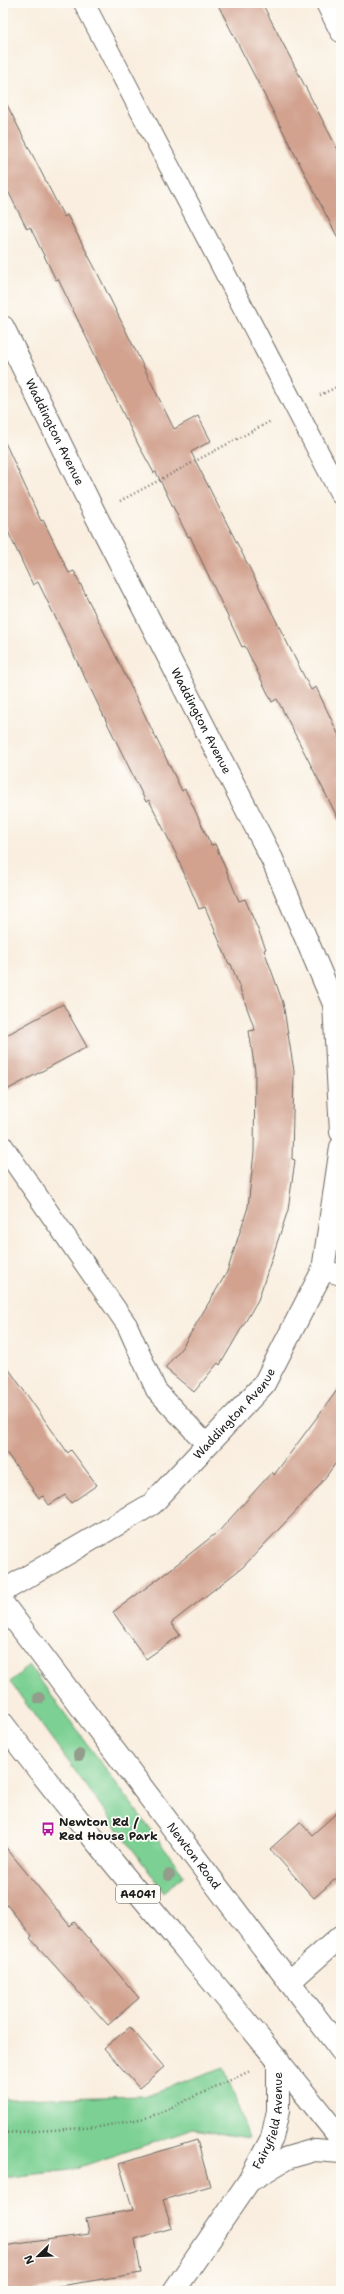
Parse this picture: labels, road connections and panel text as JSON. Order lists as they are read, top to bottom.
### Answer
{
  "streets": {
    "main road": [
      "Waddington Avenue",
      "Newton Road",
      "A4041",
      "Fairyfield Avenue"
    ]
  },
  "crossings": [
    ["A4041", "Fairyfield Avenue"]
  ],
  "places": {
    "bus stop": ["Newton Rd / Red House Park"]
  },
  "north": "bottom left"
}
